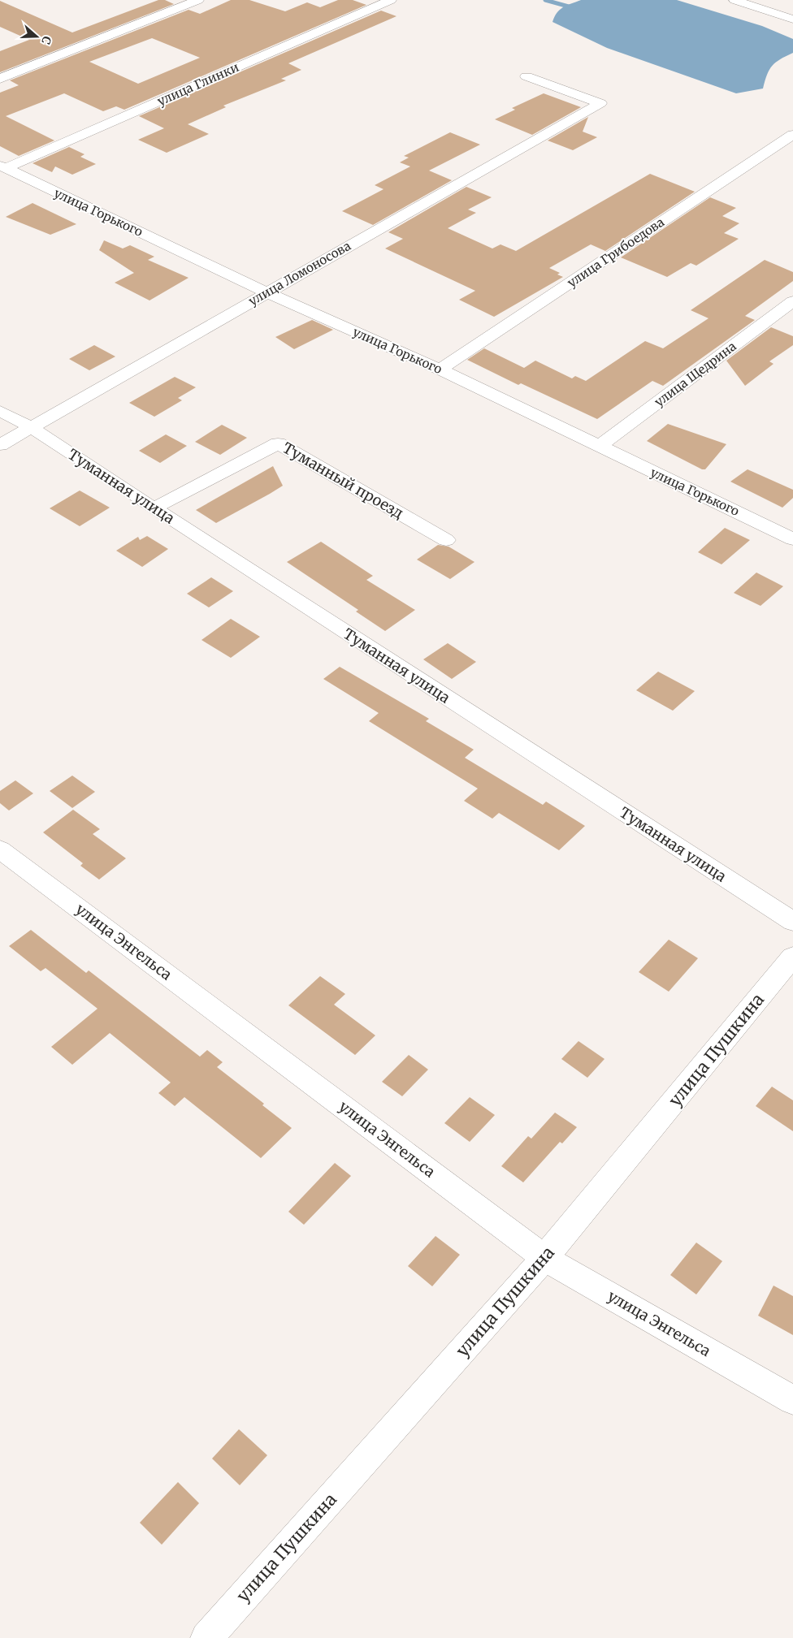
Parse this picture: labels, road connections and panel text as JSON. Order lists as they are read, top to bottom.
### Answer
{
  "streets": {
    "street": [
      "улица Глинки",
      "улица Горького",
      "улица Грибоедова",
      "улица Ломоносова",
      "улица Щедрина",
      "Туманный проезд",
      "Туманная улица",
      "улица Энгельса",
      "улица Пушкина"
    ]
  },
  "crossings": [
    ["улица Глинки", "улица Горького"],
    ["улица Горького", "улица Грибоедова"],
    ["улица Горького", "улица Ломоносова"],
    ["улица Горького", "улица Щедрина"],
    ["улица Ломоносова", "Туманная улица"],
    ["Туманный проезд", "Туманная улица"],
    ["улица Энгельса", "улица Пушкина"]
  ],
  "north": "right"
}
